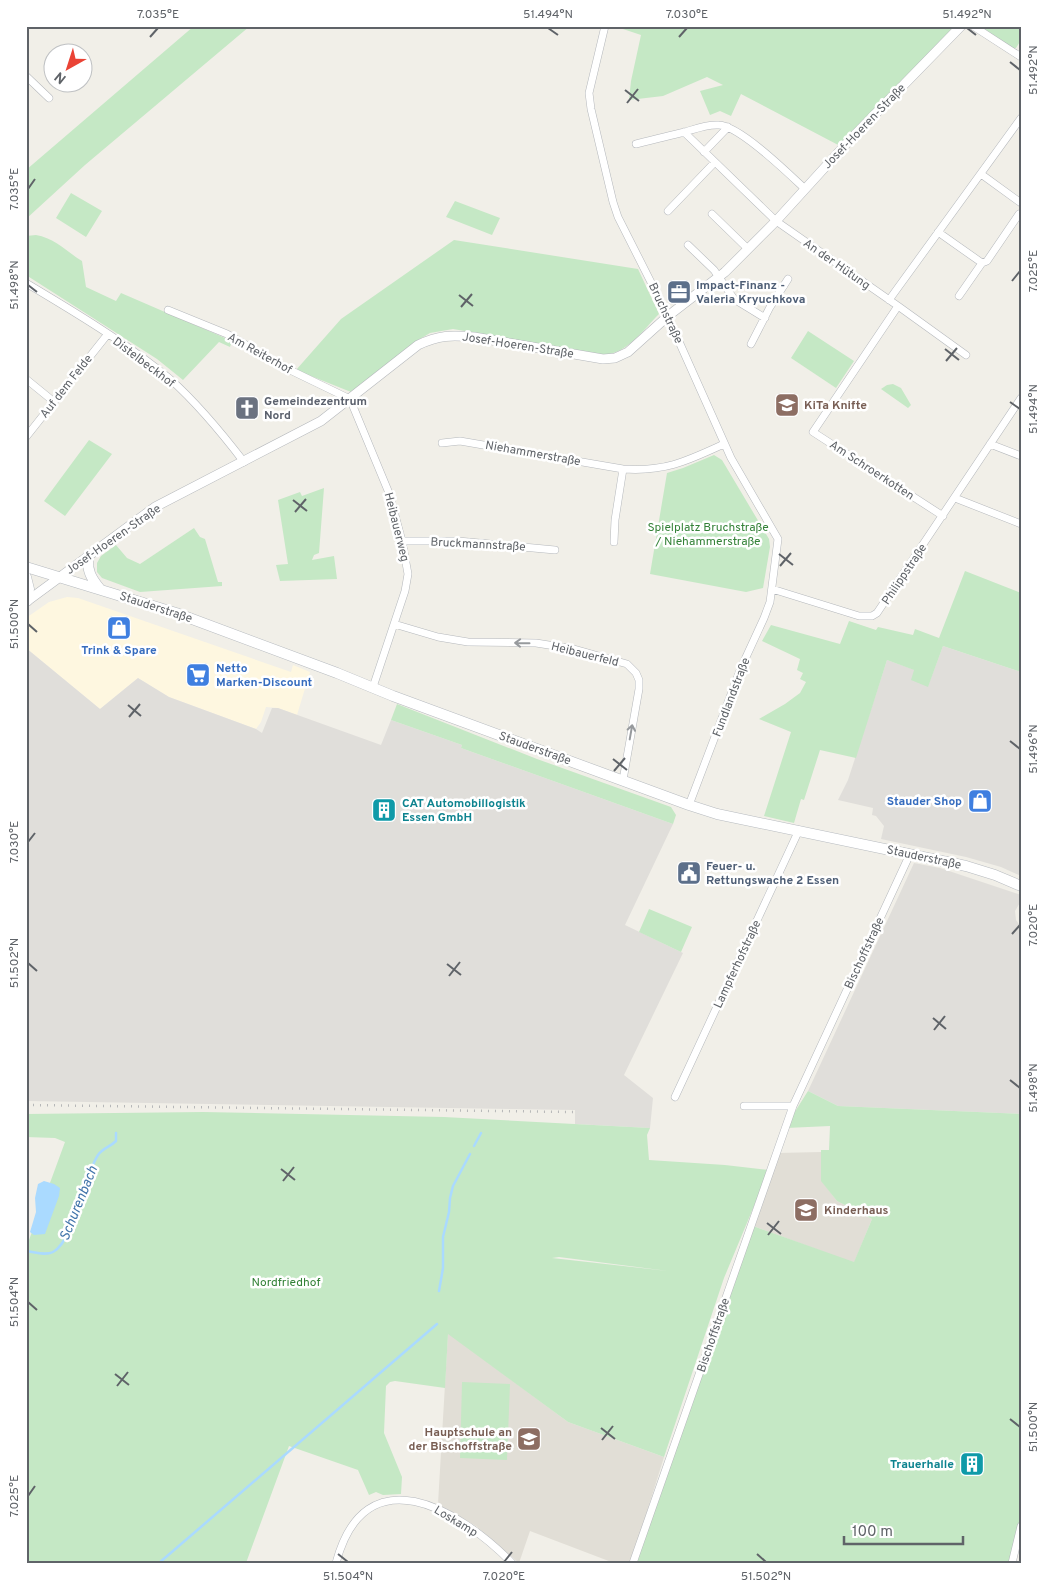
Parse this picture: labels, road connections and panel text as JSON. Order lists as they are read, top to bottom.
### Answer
{
  "streets": {
    "main road": ["Stauderstraße"],
    "street": [
      "Josef-Hoeren-Straße",
      "An der Hütung",
      "Bruchstraße",
      "Am Reiterhof",
      "Distelbeckhof",
      "Auf dem Felde",
      "Niehammerstraße",
      "Am Schroerkotten",
      "Heibauerweg",
      "Bruckmannstraße",
      "Philippstraße",
      "Heibauerfeld",
      "Fundlandstraße",
      "Bischoffstraße",
      "Lampferhofstraße",
      "Loskamp"
    ]
  },
  "crossings": [
    ["Josef-Hoeren-Straße", "An der Hütung"],
    ["Josef-Hoeren-Straße", "Bruchstraße"],
    ["Josef-Hoeren-Straße", "Am Reiterhof"],
    ["Josef-Hoeren-Straße", "Distelbeckhof"],
    ["Josef-Hoeren-Straße", "Heibauerweg"],
    ["Josef-Hoeren-Straße", "Stauderstraße"],
    ["An der Hütung", "Am Schroerkotten"],
    ["Bruchstraße", "Niehammerstraße"],
    ["Bruchstraße", "Philippstraße"],
    ["Bruchstraße", "Fundlandstraße"],
    ["Am Reiterhof", "Heibauerweg"],
    ["Distelbeckhof", "Auf dem Felde"],
    ["Am Schroerkotten", "Philippstraße"],
    ["Heibauerweg", "Bruckmannstraße"],
    ["Heibauerweg", "Stauderstraße"],
    ["Heibauerweg", "Heibauerfeld"],
    ["Philippstraße", "Fundlandstraße"],
    ["Stauderstraße", "Heibauerfeld"],
    ["Stauderstraße", "Fundlandstraße"],
    ["Stauderstraße", "Bischoffstraße"],
    ["Stauderstraße", "Lampferhofstraße"]
  ],
  "water": ["Schurenbach"],
  "parks": ["Spielplatz Bruchstraße / Niehammerstraße", "Nordfriedhof"],
  "places": {
    "office": ["Impact-Finanz - Valeria Kryuchkova"],
    "school or university": ["KiTa Knifte", "Kinderhaus", "Hauptschule an der Bischoffstraße"],
    "church": ["Gemeindezentrum Nord"],
    "shop": ["Trink & Spare", "Stauder Shop"],
    "supermarket": ["Netto Marken-Discount"],
    "building": ["CAT Automobillogistik Essen GmbH", "Trauerhalle"],
    "public building": ["Feuer- u. Rettungswache 2 Essen"]
  },
  "scale_bar": "100 m",
  "north": "bottom left",
  "coordinates": [
    "7.035°E",
    "51.494°N",
    "7.030°E",
    "51.492°N",
    "7.025°E",
    "51.498°N",
    "51.500°N",
    "51.496°N",
    "7.020°E",
    "51.502°N",
    "51.504°N"
  ]
}
